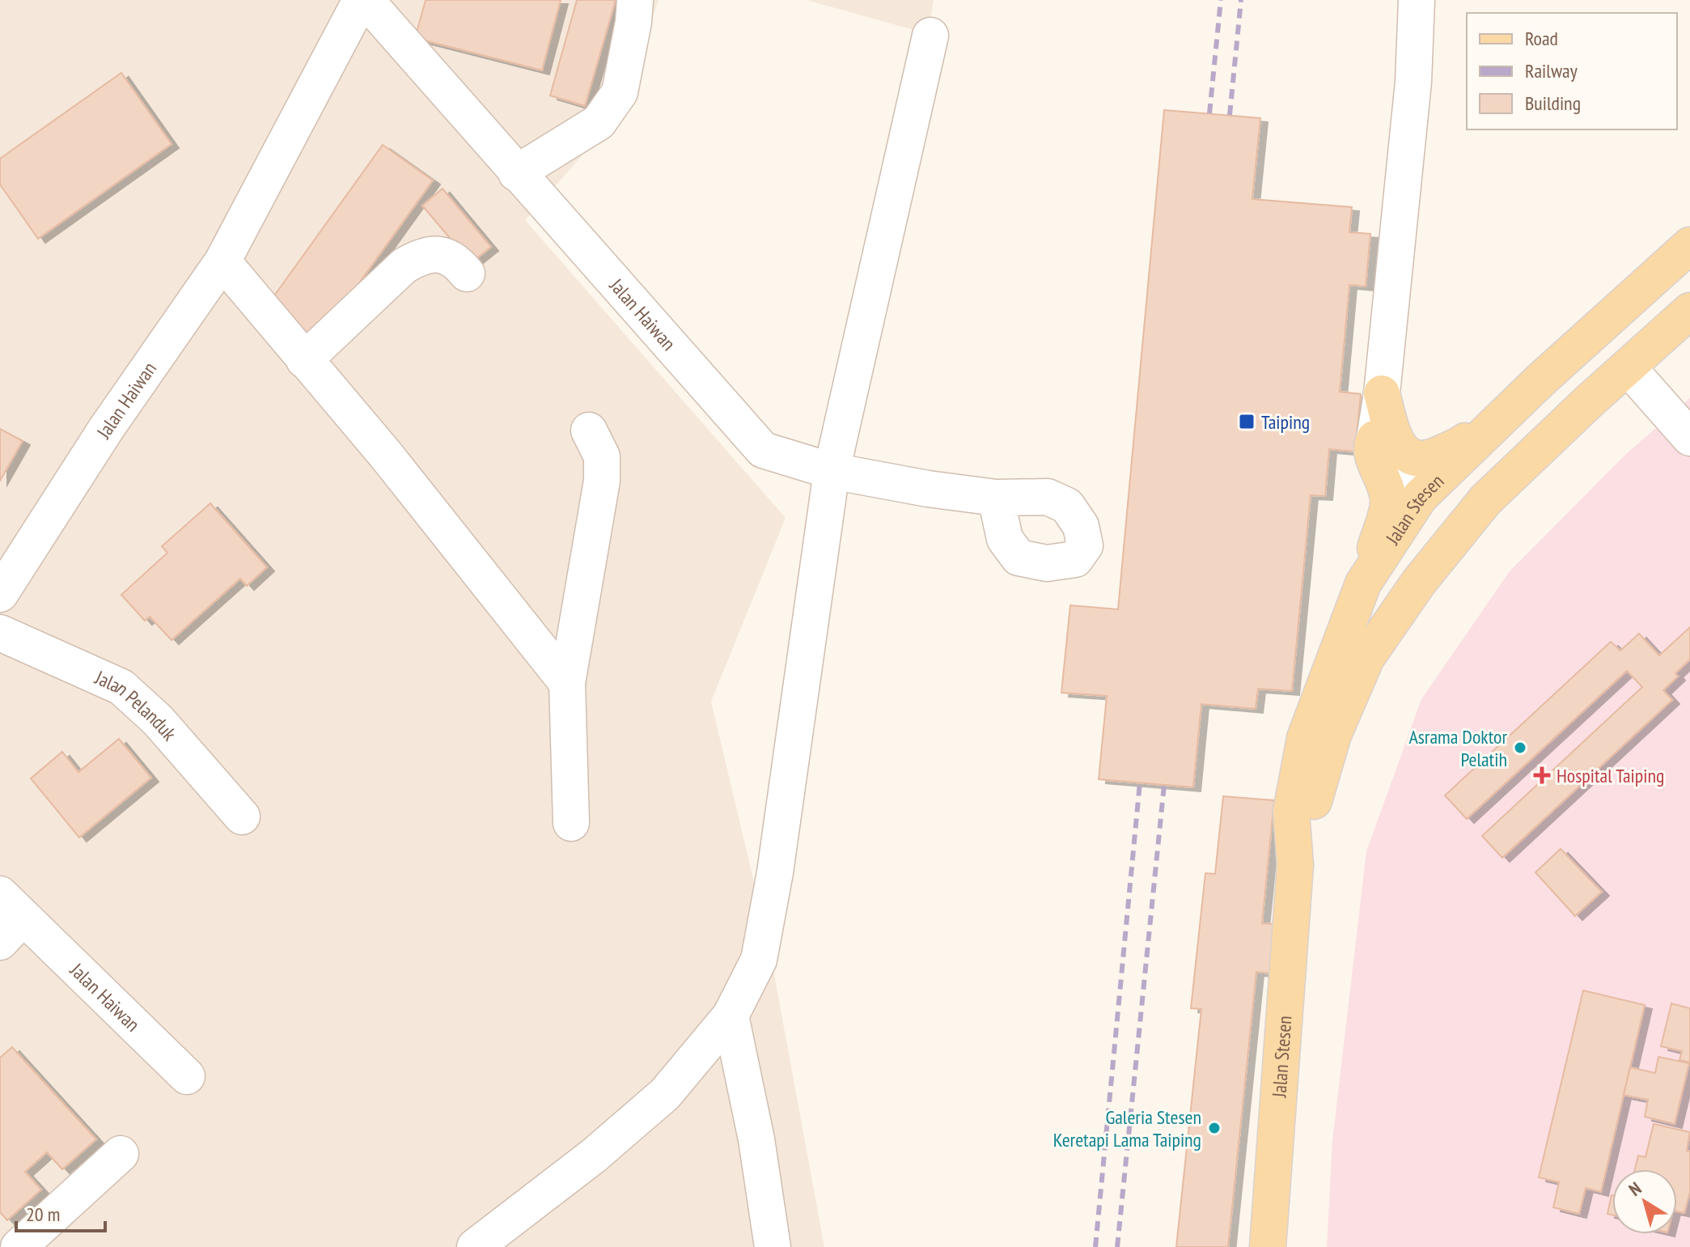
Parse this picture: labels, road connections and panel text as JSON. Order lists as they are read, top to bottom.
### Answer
{
  "streets": {
    "main road": ["Jalan Stesen"],
    "street": ["Jalan Haiwan", "Jalan Pelanduk"]
  },
  "places": {
    "transit": ["Taiping"],
    "other": ["Asrama Doktor Pelatih", "Galeria Stesen Keretapi Lama Taiping"],
    "health": ["Hospital Taiping"]
  },
  "legend": ["Road", "Railway", "Building"],
  "scale_bar": "20 m",
  "north": "top left"
}
